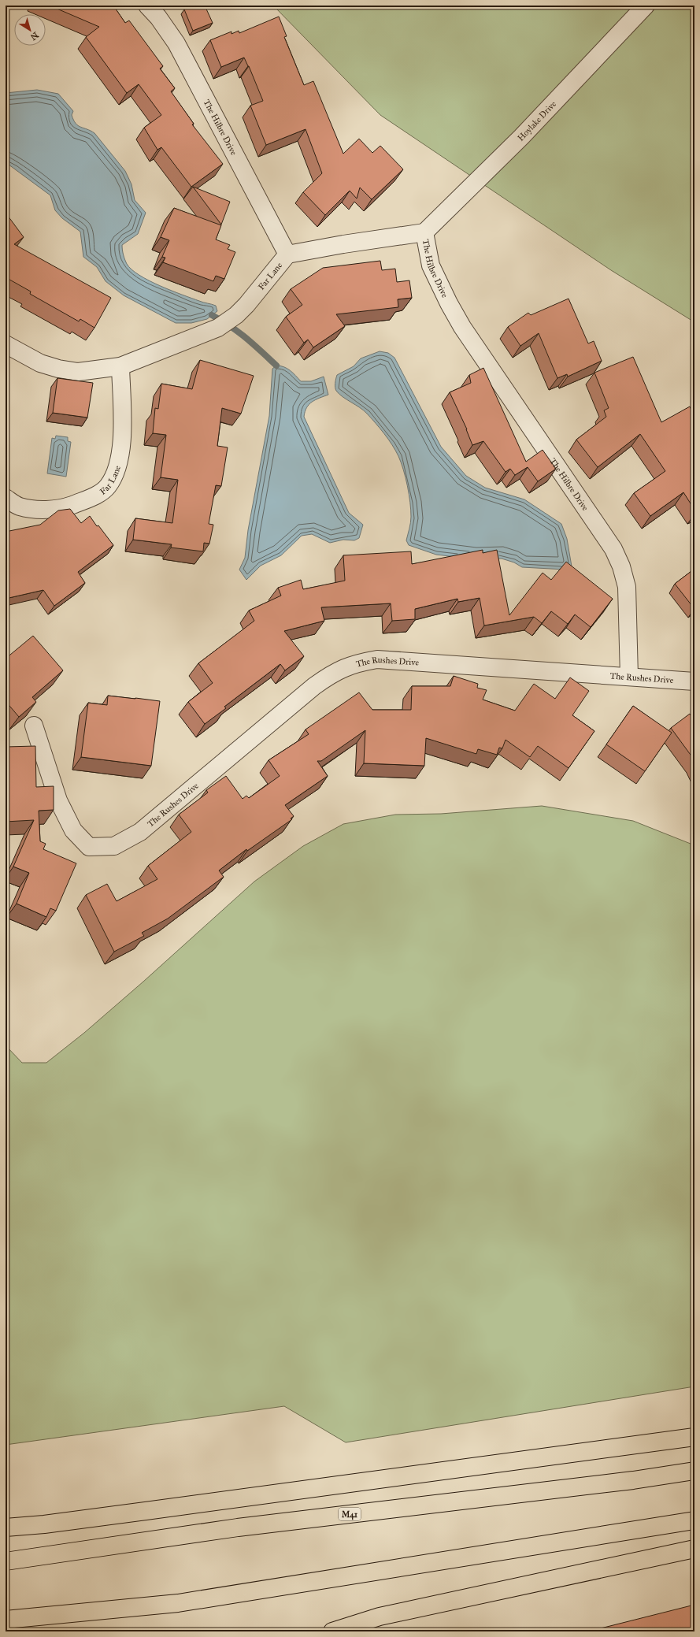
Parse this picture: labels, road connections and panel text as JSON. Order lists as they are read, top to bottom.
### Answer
{
  "streets": {
    "highway": ["M41"],
    "street": [
      "Hoylake Drive",
      "The Hilbre Drive",
      "Far Lane",
      "The Rushes Drive"
    ]
  },
  "crossings": [
    ["Hoylake Drive", "The Hilbre Drive"],
    ["The Hilbre Drive", "Far Lane"],
    ["The Hilbre Drive", "The Rushes Drive"]
  ],
  "north": "bottom right"
}
